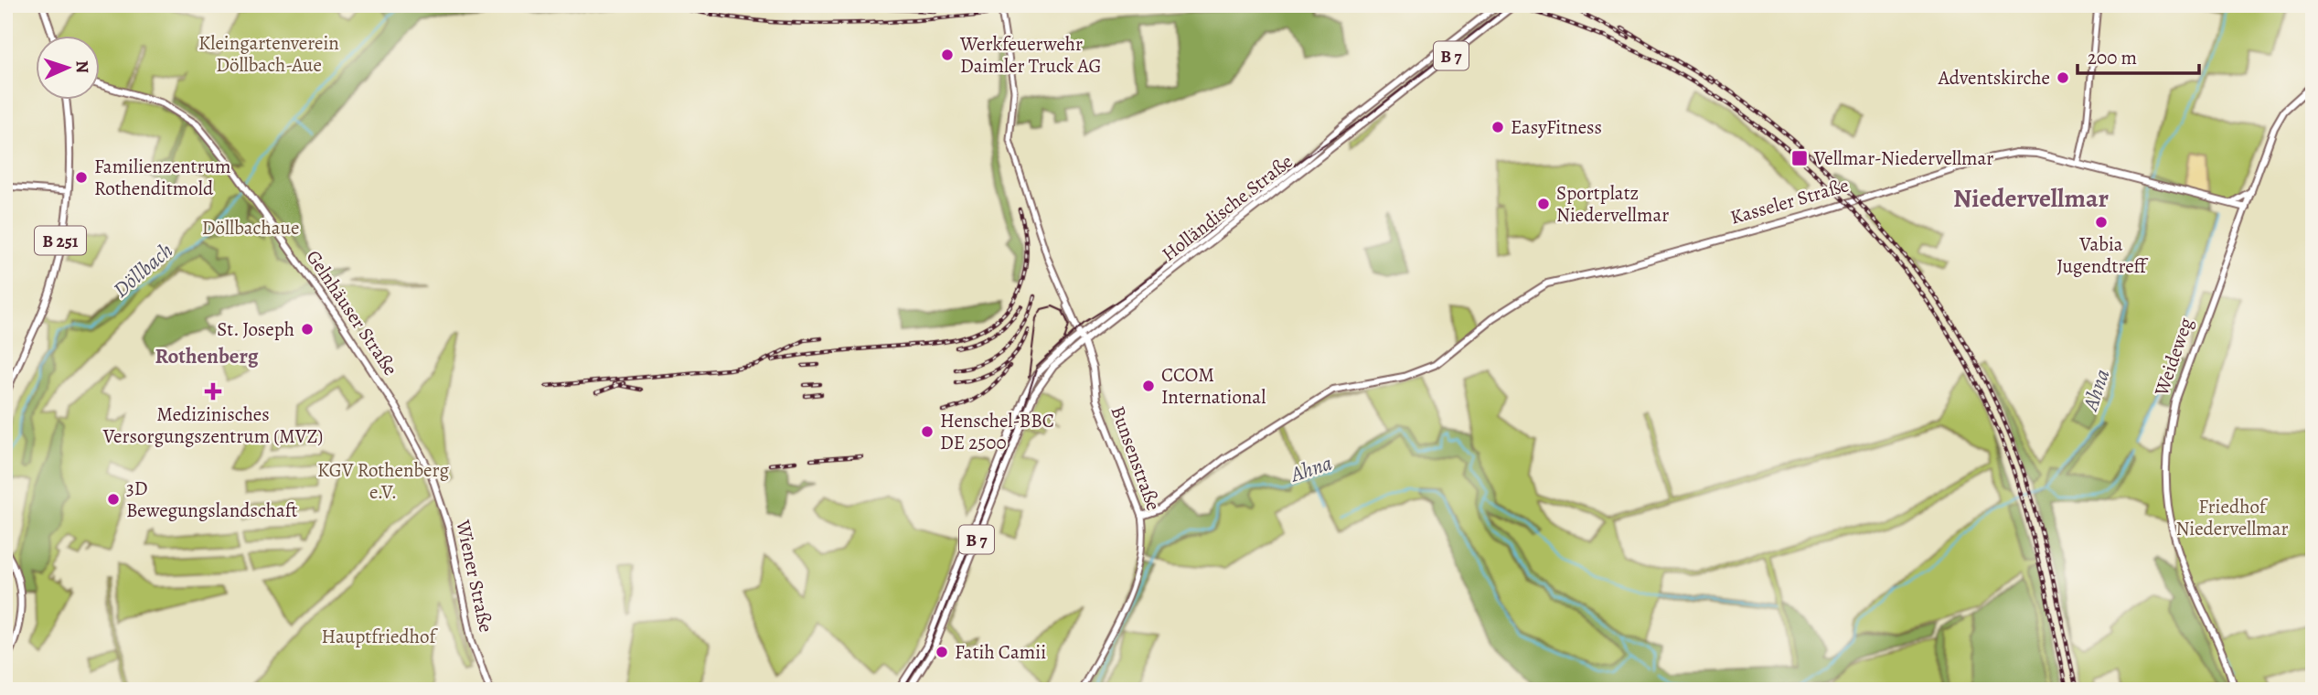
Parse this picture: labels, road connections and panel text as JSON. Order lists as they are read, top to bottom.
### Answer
{
  "streets": {
    "main road": [
      "B 7",
      "Kasseler Straße",
      "Holländische Straße",
      "B 251",
      "Gelnhäuser Straße",
      "Weideweg",
      "Bunsenstraße",
      "Wiener Straße"
    ]
  },
  "crossings": [
    ["Kasseler Straße", "Weideweg"],
    ["Kasseler Straße", "Bunsenstraße"],
    ["Holländische Straße", "Bunsenstraße"],
    ["Gelnhäuser Straße", "Wiener Straße"]
  ],
  "districts": ["Niedervellmar", "Rothenberg"],
  "water": ["Döllbach", "Ahna"],
  "parks": [
    "Kleingartenverein Döllbach-Aue",
    "Döllbachaue",
    "KGV Rothenberg e.V.",
    "Friedhof Niedervellmar",
    "Hauptfriedhof"
  ],
  "places": {
    "other": [
      "Werkfeuerwehr Daimler Truck AG",
      "Adventskirche",
      "EasyFitness",
      "Familienzentrum Rothenditmold",
      "Sportplatz Niedervellmar",
      "Vabia Jugendtreff",
      "St. Joseph",
      "CCOM International",
      "Henschel-BBC DE 2500",
      "3D Bewegungslandschaft",
      "Fatih Camii"
    ],
    "transit": ["Vellmar-Niedervellmar"],
    "health": ["Medizinisches Versorgungszentrum (MVZ)"]
  },
  "scale_bar": "200 m",
  "north": "right"
}
